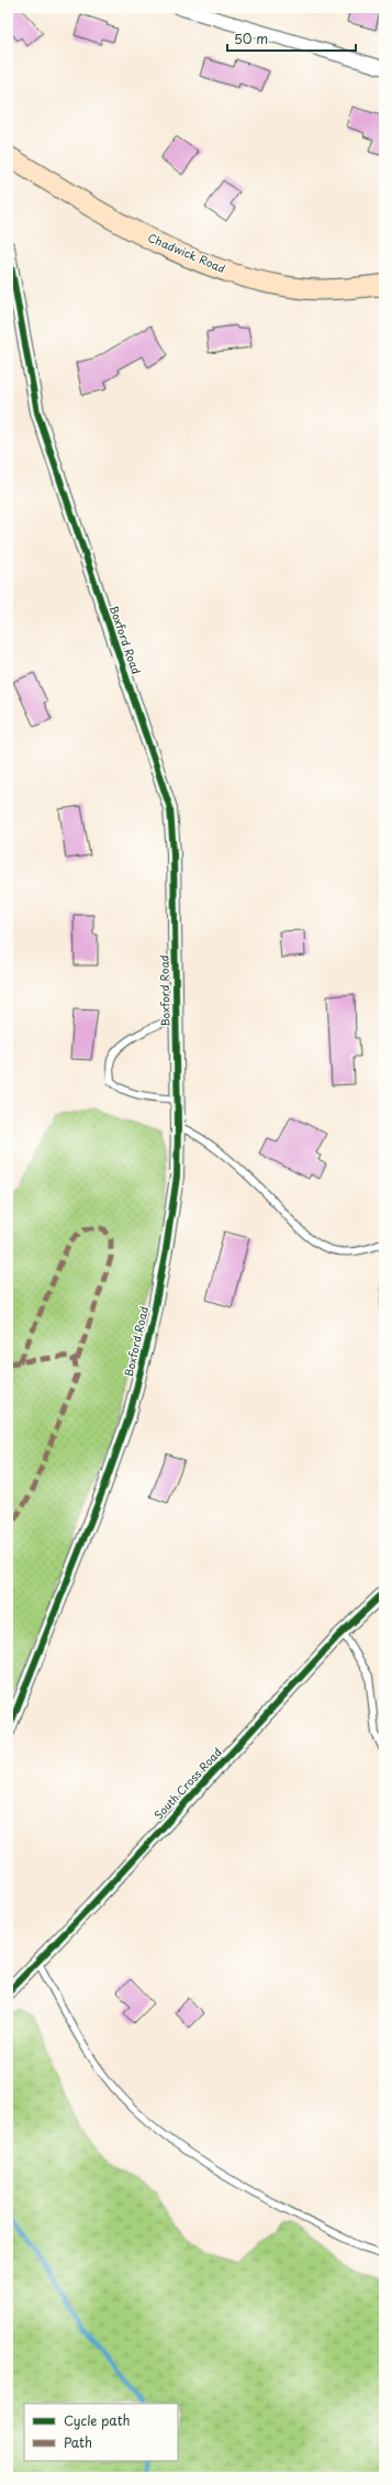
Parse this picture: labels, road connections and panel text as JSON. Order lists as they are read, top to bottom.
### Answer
{
  "streets": {
    "street": ["Chadwick Road", "Boxford Road", "South Cross Road"]
  },
  "legend": ["Cycle path", "Path"],
  "scale_bar": "50 m"
}
